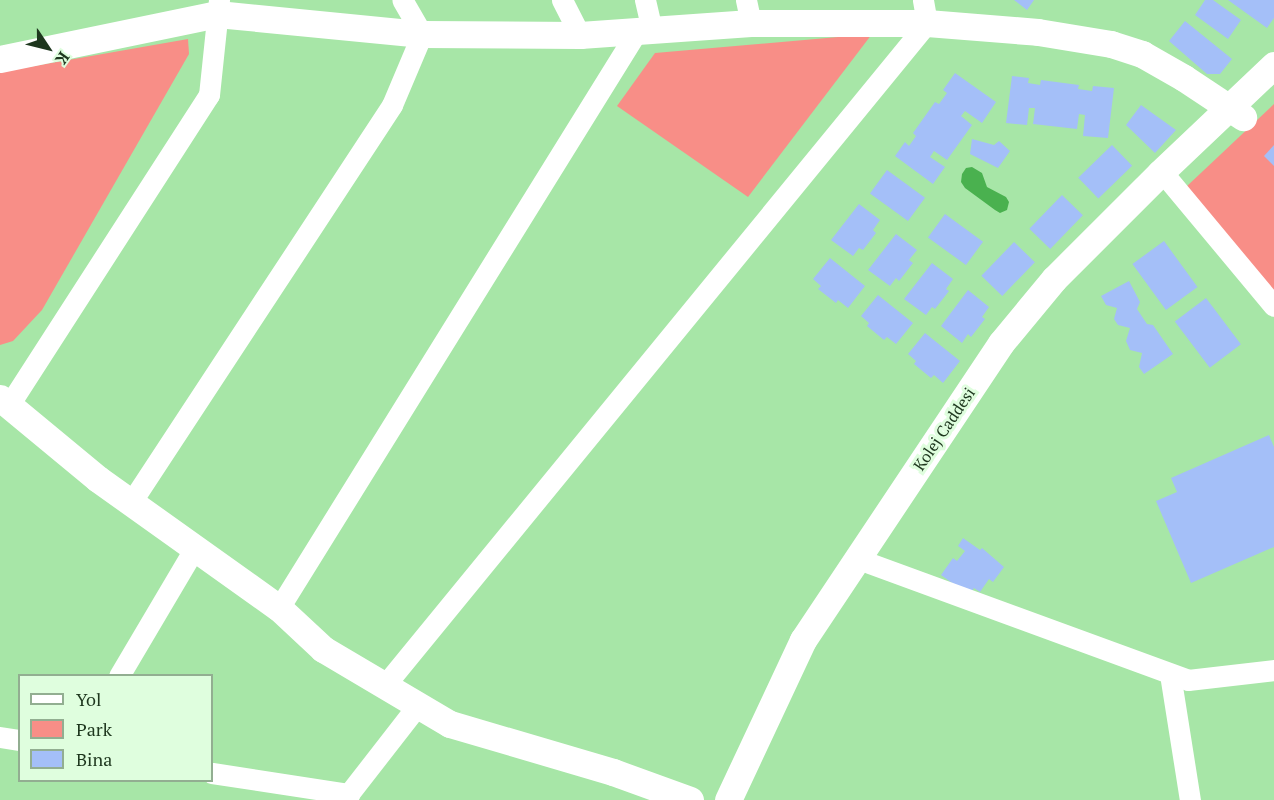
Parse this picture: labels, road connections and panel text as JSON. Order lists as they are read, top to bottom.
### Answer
{
  "streets": {
    "street": ["Kolej Caddesi"]
  },
  "legend": ["Yol", "Park", "Bina"],
  "north": "bottom right"
}
